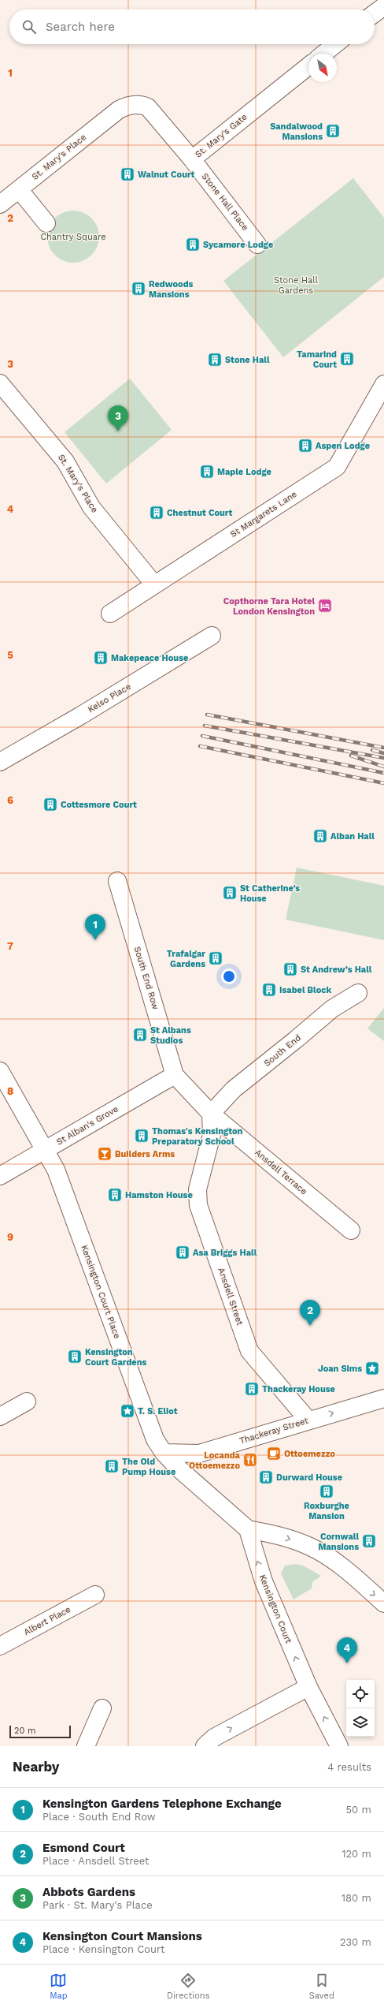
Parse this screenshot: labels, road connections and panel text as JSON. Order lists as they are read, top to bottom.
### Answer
{
  "streets": {
    "street": [
      "St. Mary's Gate",
      "St. Mary's Place",
      "Stone Hall Place",
      "St Margarets Lane",
      "Kelso Place",
      "South End Row",
      "South End",
      "St Alban's Grove",
      "Ansdell Terrace",
      "Kensington Court Place",
      "Ansdell Street",
      "Thackeray Street",
      "Kensington Court",
      "Albert Place"
    ]
  },
  "crossings": [
    ["St. Mary's Gate", "St. Mary's Place"],
    ["St. Mary's Gate", "Stone Hall Place"],
    ["St. Mary's Place", "St Margarets Lane"],
    ["South End Row", "St Alban's Grove"],
    ["South End", "Ansdell Terrace"],
    ["South End", "Ansdell Street"],
    ["St Alban's Grove", "Kensington Court Place"],
    ["Ansdell Terrace", "Ansdell Street"],
    ["Kensington Court Place", "Thackeray Street"],
    ["Ansdell Street", "Thackeray Street"]
  ],
  "one_way": ["Kensington Court"],
  "parks": ["Chantry Square", "Stone Hall Gardens"],
  "places": {
    "building": [
      "Sandalwood Mansions",
      "Walnut Court",
      "Sycamore Lodge",
      "Redwoods Mansions",
      "Tamarind Court",
      "Stone Hall",
      "Aspen Lodge",
      "Maple Lodge",
      "Chestnut Court",
      "Makepeace House",
      "Cottesmore Court",
      "Alban Hall",
      "St Catherine’s House",
      "Trafalgar Gardens",
      "St Andrew’s Hall",
      "Isabel Block",
      "St Albans Studios",
      "Thomas's Kensington Preparatory School",
      "Hamston House",
      "Asa Briggs Hall",
      "Kensington Court Gardens",
      "Thackeray House",
      "The Old Pump House",
      "Durward House",
      "Roxburghe Mansion",
      "Cornwall Mansions"
    ],
    "hotel": ["Copthorne Tara Hotel London Kensington"],
    "bar": ["Builders Arms"],
    "place": ["Joan Sims", "T. S. Eliot"],
    "cafe": ["Ottoemezzo"],
    "restaurant": ["Locanda Ottoemezzo"]
  },
  "scale_bar": "20 m",
  "north": "bottom right",
  "page": {
    "search": "Search here",
    "pins": [
      "3",
      "1",
      "2",
      "4"
    ],
    "scale": "20 m",
    "heading": ["Nearby", "4 results"],
    "list": [
      {
        "mark": "1",
        "name": "Kensington Gardens Telephone Exchange",
        "note": "Place · South End Row",
        "value": "50 m"
      },
      {
        "mark": "2",
        "name": "Esmond Court",
        "note": "Place · Ansdell Street",
        "value": "120 m"
      },
      {
        "mark": "3",
        "name": "Abbots Gardens",
        "note": "Park · St. Mary's Place",
        "value": "180 m"
      },
      {
        "mark": "4",
        "name": "Kensington Court Mansions",
        "note": "Place · Kensington Court",
        "value": "230 m"
      }
    ],
    "nav": ["Map", "Directions", "Saved"]
  },
  "grid": {
    "rows": [
      "1",
      "2",
      "3",
      "4",
      "5",
      "6",
      "7",
      "8",
      "9"
    ]
  }
}
